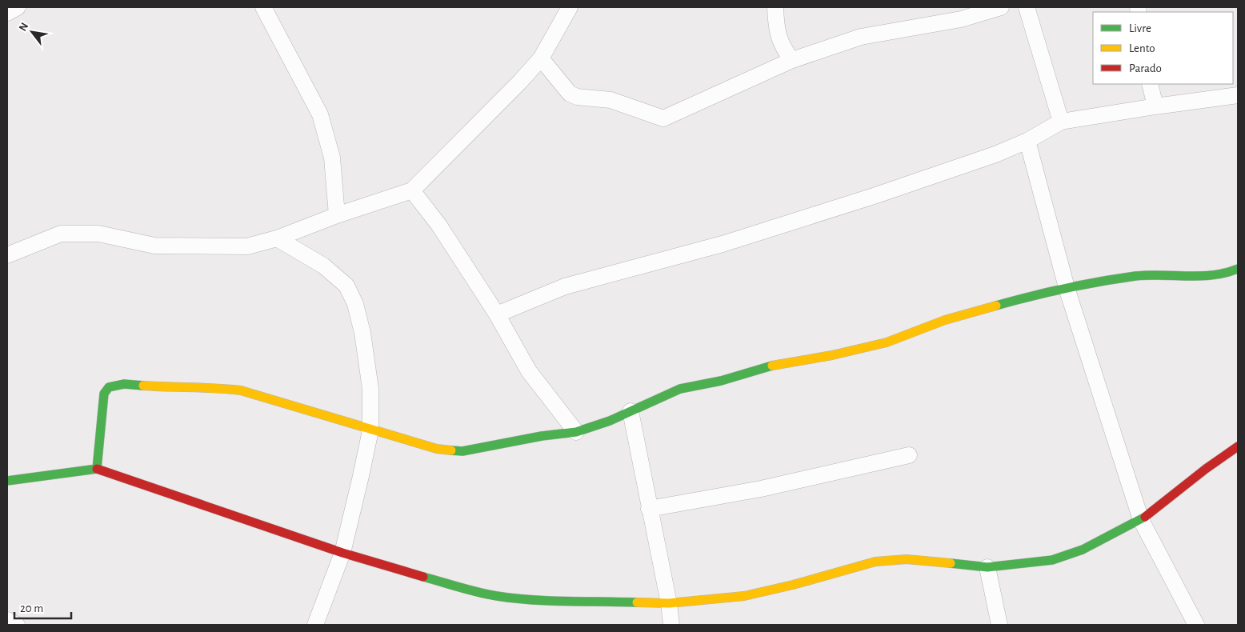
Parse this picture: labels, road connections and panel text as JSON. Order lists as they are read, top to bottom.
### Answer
{
  "legend": ["Livre", "Lento", "Parado"],
  "scale_bar": "20 m",
  "north": "top left"
}
